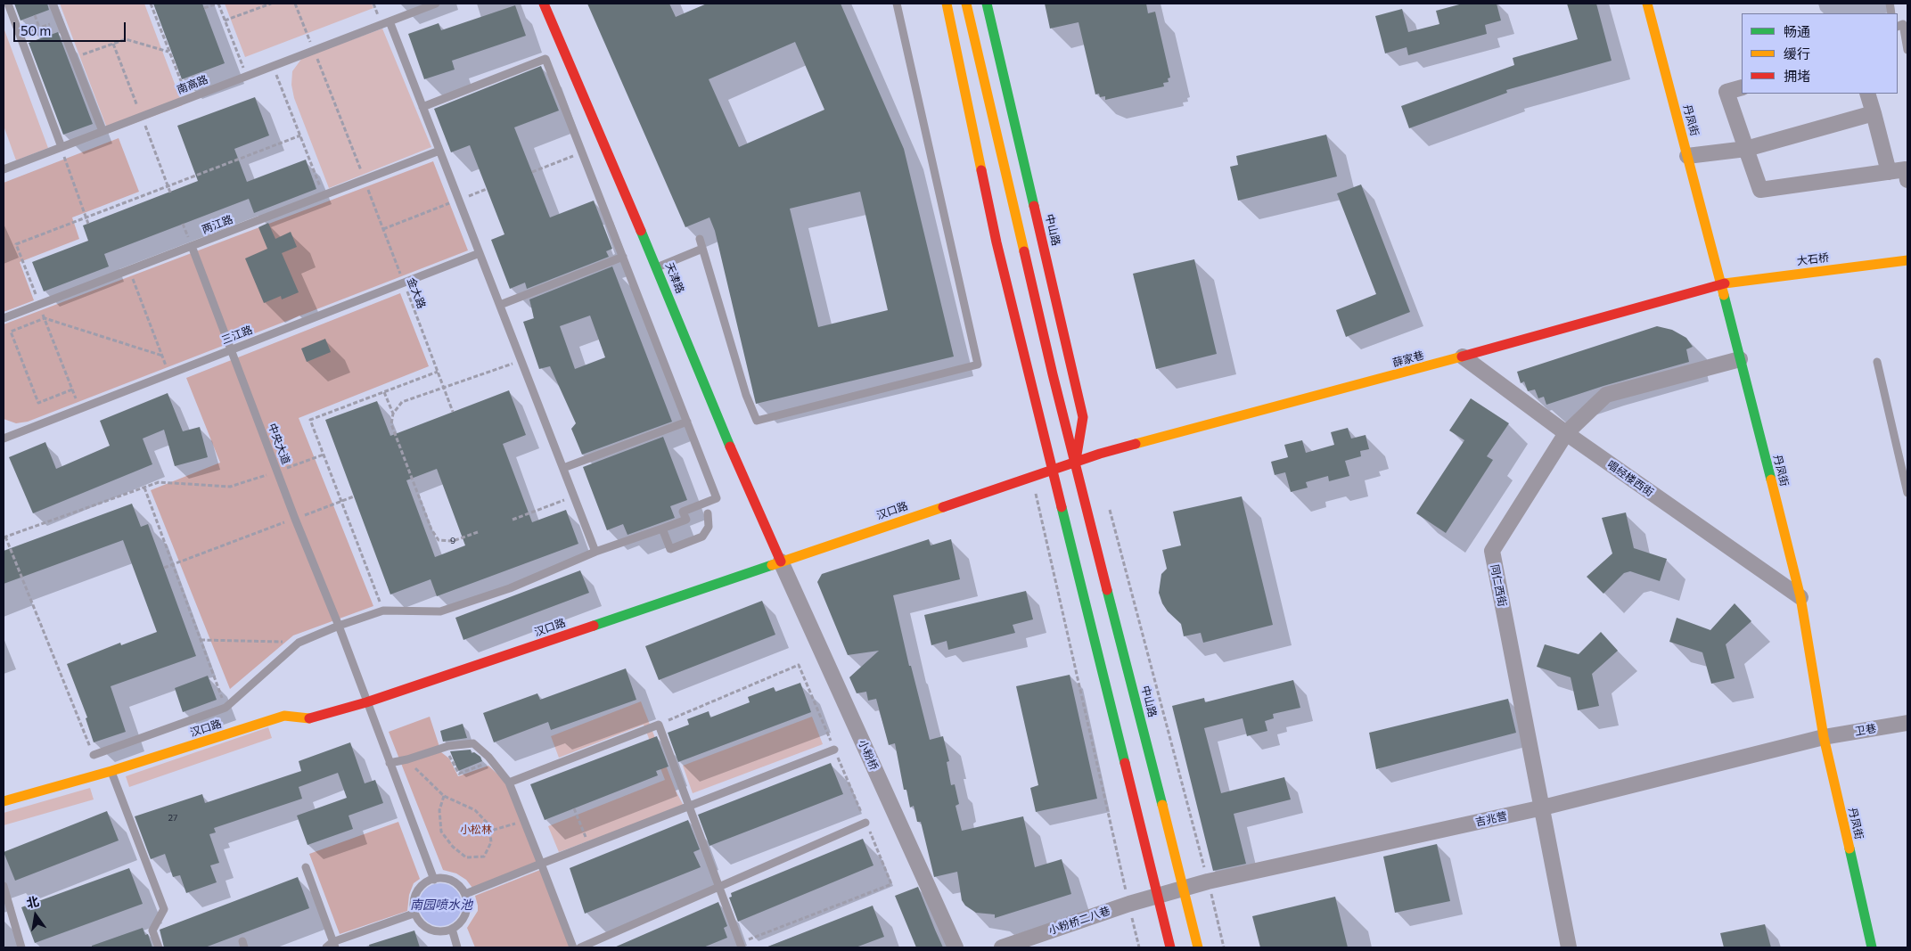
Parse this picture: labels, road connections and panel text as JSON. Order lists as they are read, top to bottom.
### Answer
{
  "streets": {
    "street": [
      "丹凤街",
      "大石桥",
      "天津路",
      "薛家巷",
      "唱经楼西街",
      "汉口路",
      "同仁西街",
      "卫巷",
      "小粉桥",
      "吉兆营",
      "小粉桥二八巷"
    ],
    "lane": [
      "南高路",
      "两江路",
      "三江路",
      "中央大道"
    ],
    "path": ["金大路"]
  },
  "crossings": [
    ["丹凤街", "大石桥"],
    ["丹凤街", "薛家巷"],
    ["丹凤街", "唱经楼西街"],
    ["丹凤街", "同仁西街"],
    ["丹凤街", "卫巷"],
    ["丹凤街", "吉兆营"],
    ["两江路", "金大路"],
    ["两江路", "中央大道"],
    ["大石桥", "薛家巷"],
    ["天津路", "汉口路"],
    ["天津路", "小粉桥"],
    ["金大路", "三江路"],
    ["三江路", "中央大道"],
    ["薛家巷", "唱经楼西街"],
    ["薛家巷", "汉口路"],
    ["中央大道", "汉口路"],
    ["唱经楼西街", "同仁西街"],
    ["汉口路", "小粉桥"],
    ["同仁西街", "吉兆营"],
    ["卫巷", "吉兆营"],
    ["吉兆营", "小粉桥二八巷"]
  ],
  "water": ["南园喷水池"],
  "parks": ["小松林"],
  "house_numbers": ["9", "27"],
  "legend": ["畅通", "缓行", "拥堵"],
  "scale_bar": "50 m",
  "north": "top"
}
